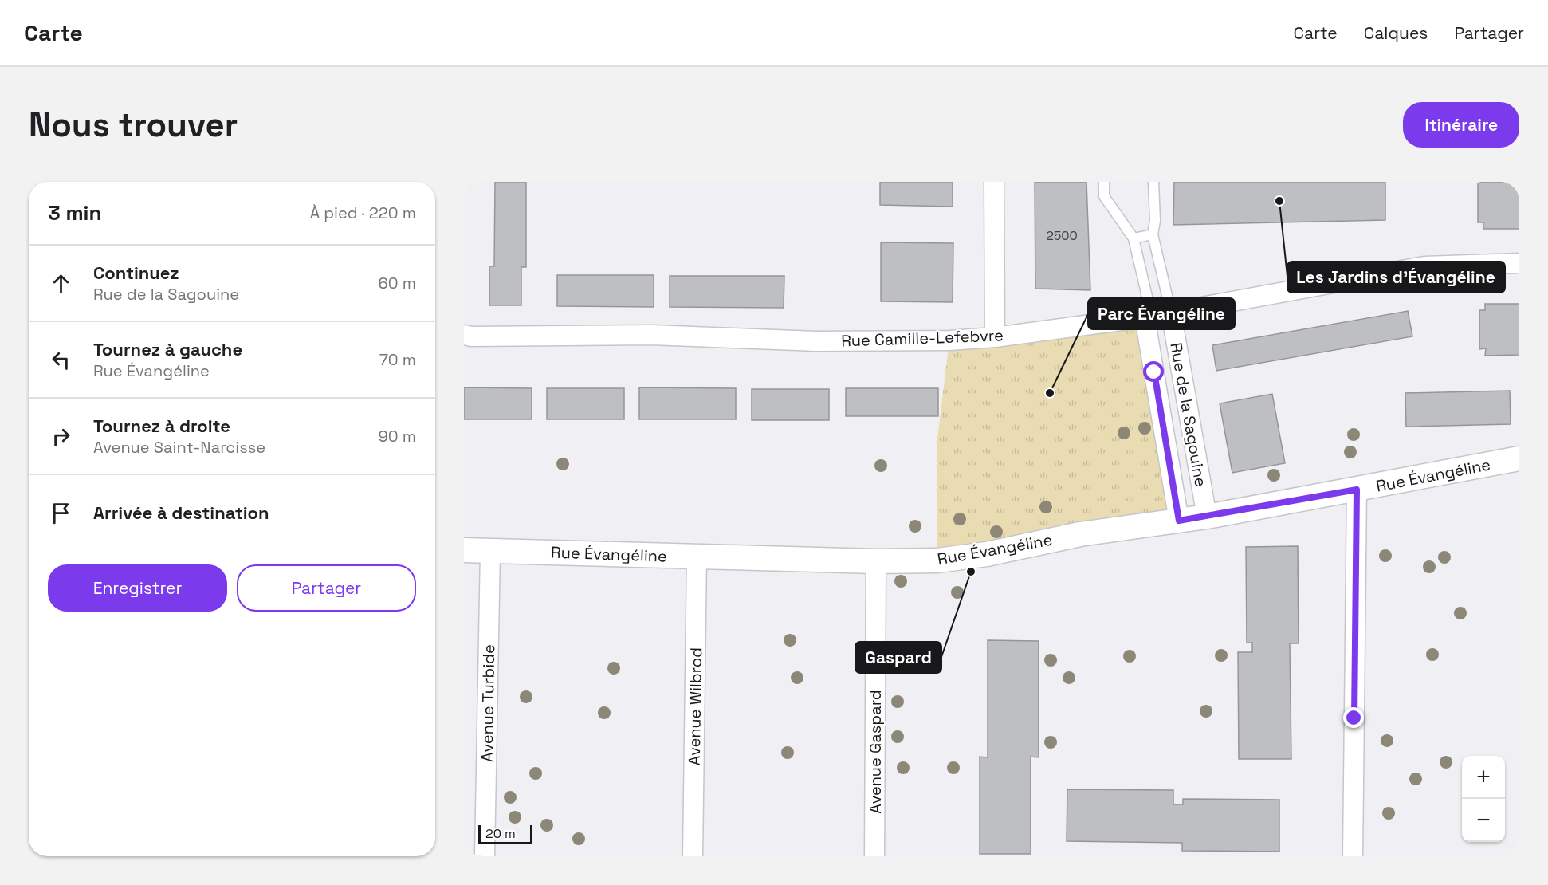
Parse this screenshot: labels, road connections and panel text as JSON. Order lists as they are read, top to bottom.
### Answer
{
  "streets": {
    "street": [
      "Rue Camille-Lefebvre",
      "Rue de la Sagouine",
      "Rue Évangéline",
      "Avenue Turbide",
      "Avenue Wilbrod",
      "Avenue Gaspard"
    ]
  },
  "crossings": [
    ["Rue Camille-Lefebvre", "Rue de la Sagouine"],
    ["Rue de la Sagouine", "Rue Évangéline"],
    ["Rue Évangéline", "Avenue Turbide"],
    ["Rue Évangéline", "Avenue Wilbrod"],
    ["Rue Évangéline", "Avenue Gaspard"]
  ],
  "places": ["Les Jardins d'Évangéline", "Parc Évangéline", "Gaspard"],
  "house_numbers": ["2500"],
  "scale_bar": "20 m",
  "page": {
    "header": "Carte",
    "nav": ["Carte", "Calques", "Partager"],
    "buttons": [
      "Itinéraire",
      ["Enregistrer", "Partager"]
    ],
    "title": "Nous trouver",
    "heading": ["3 min", "À pied · 220 m"],
    "list": [
      ["Continuez", "Rue de la Sagouine", "60 m"],
      ["Tournez à gauche", "Rue Évangéline", "70 m"],
      ["Tournez à droite", "Avenue Saint-Narcisse", "90 m"],
      "Arrivée à destination"
    ],
    "map_buttons": ["+", "−"],
    "scale": "20 m"
  }
}
